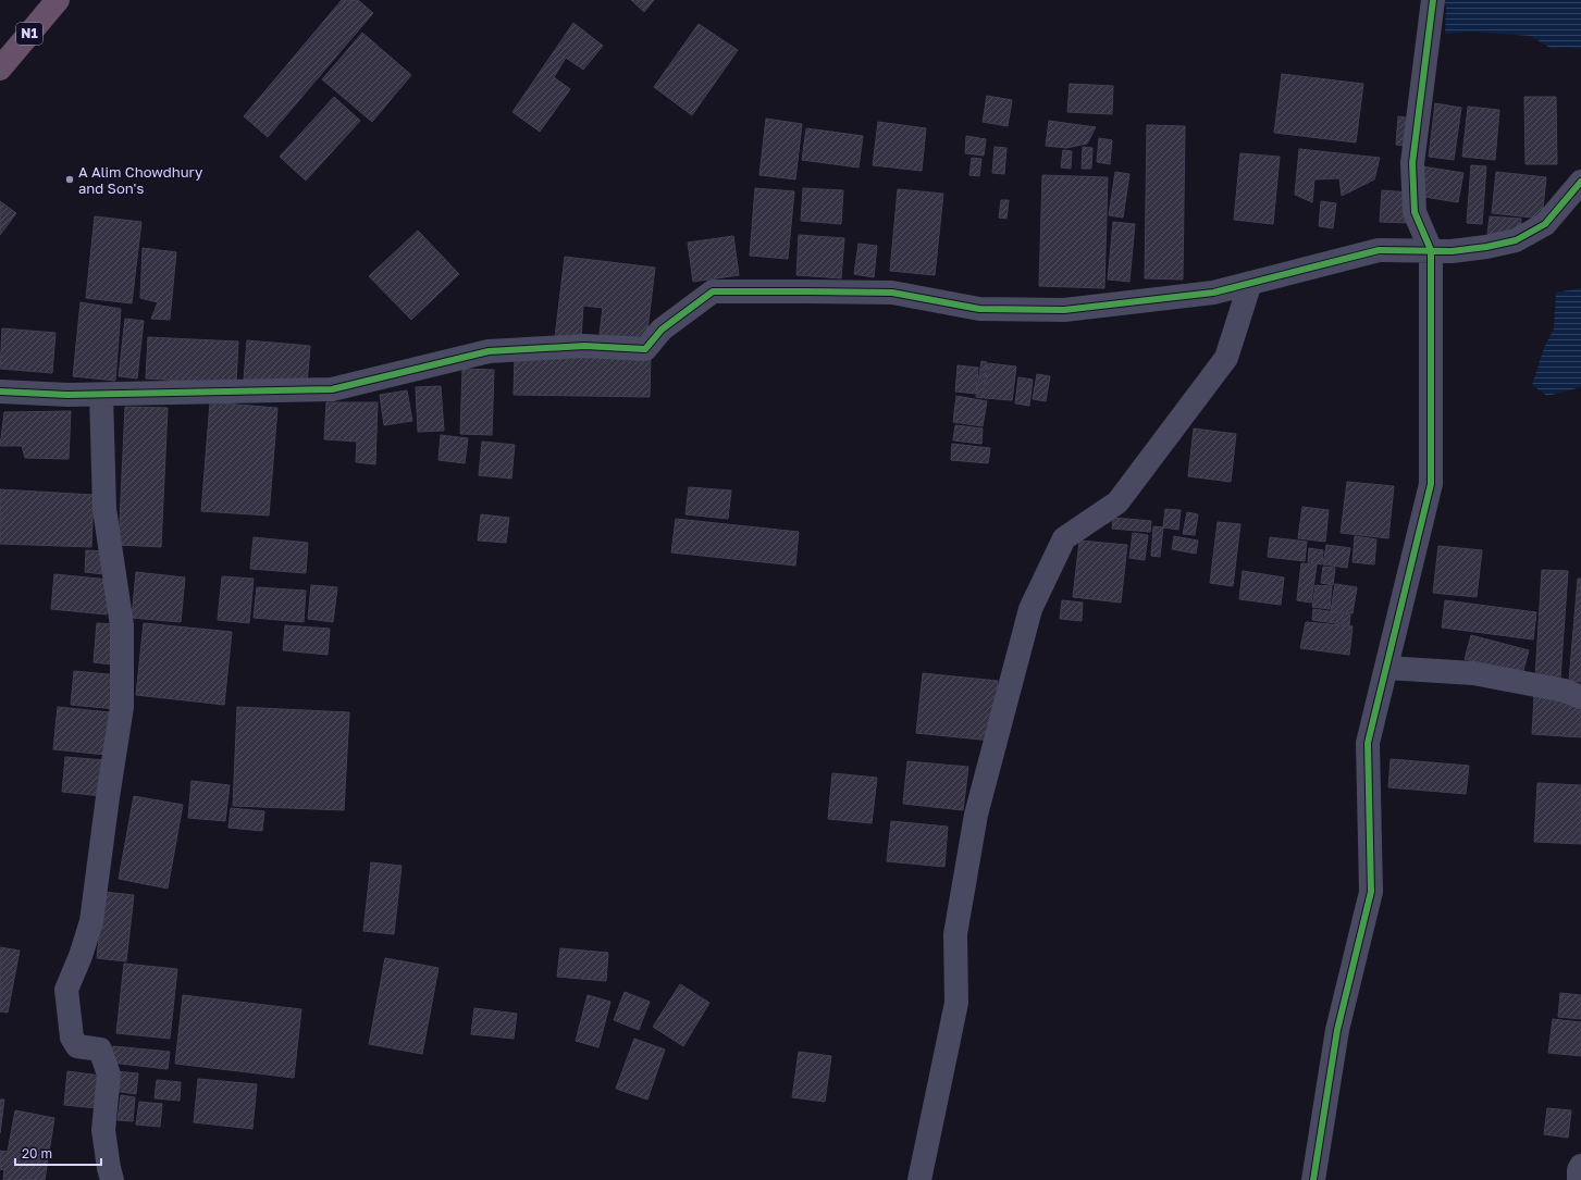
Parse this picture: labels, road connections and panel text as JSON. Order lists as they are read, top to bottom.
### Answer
{
  "streets": {
    "highway": ["N1"]
  },
  "places": ["A Alim Chowdhury and Son's"],
  "scale_bar": "20 m"
}
